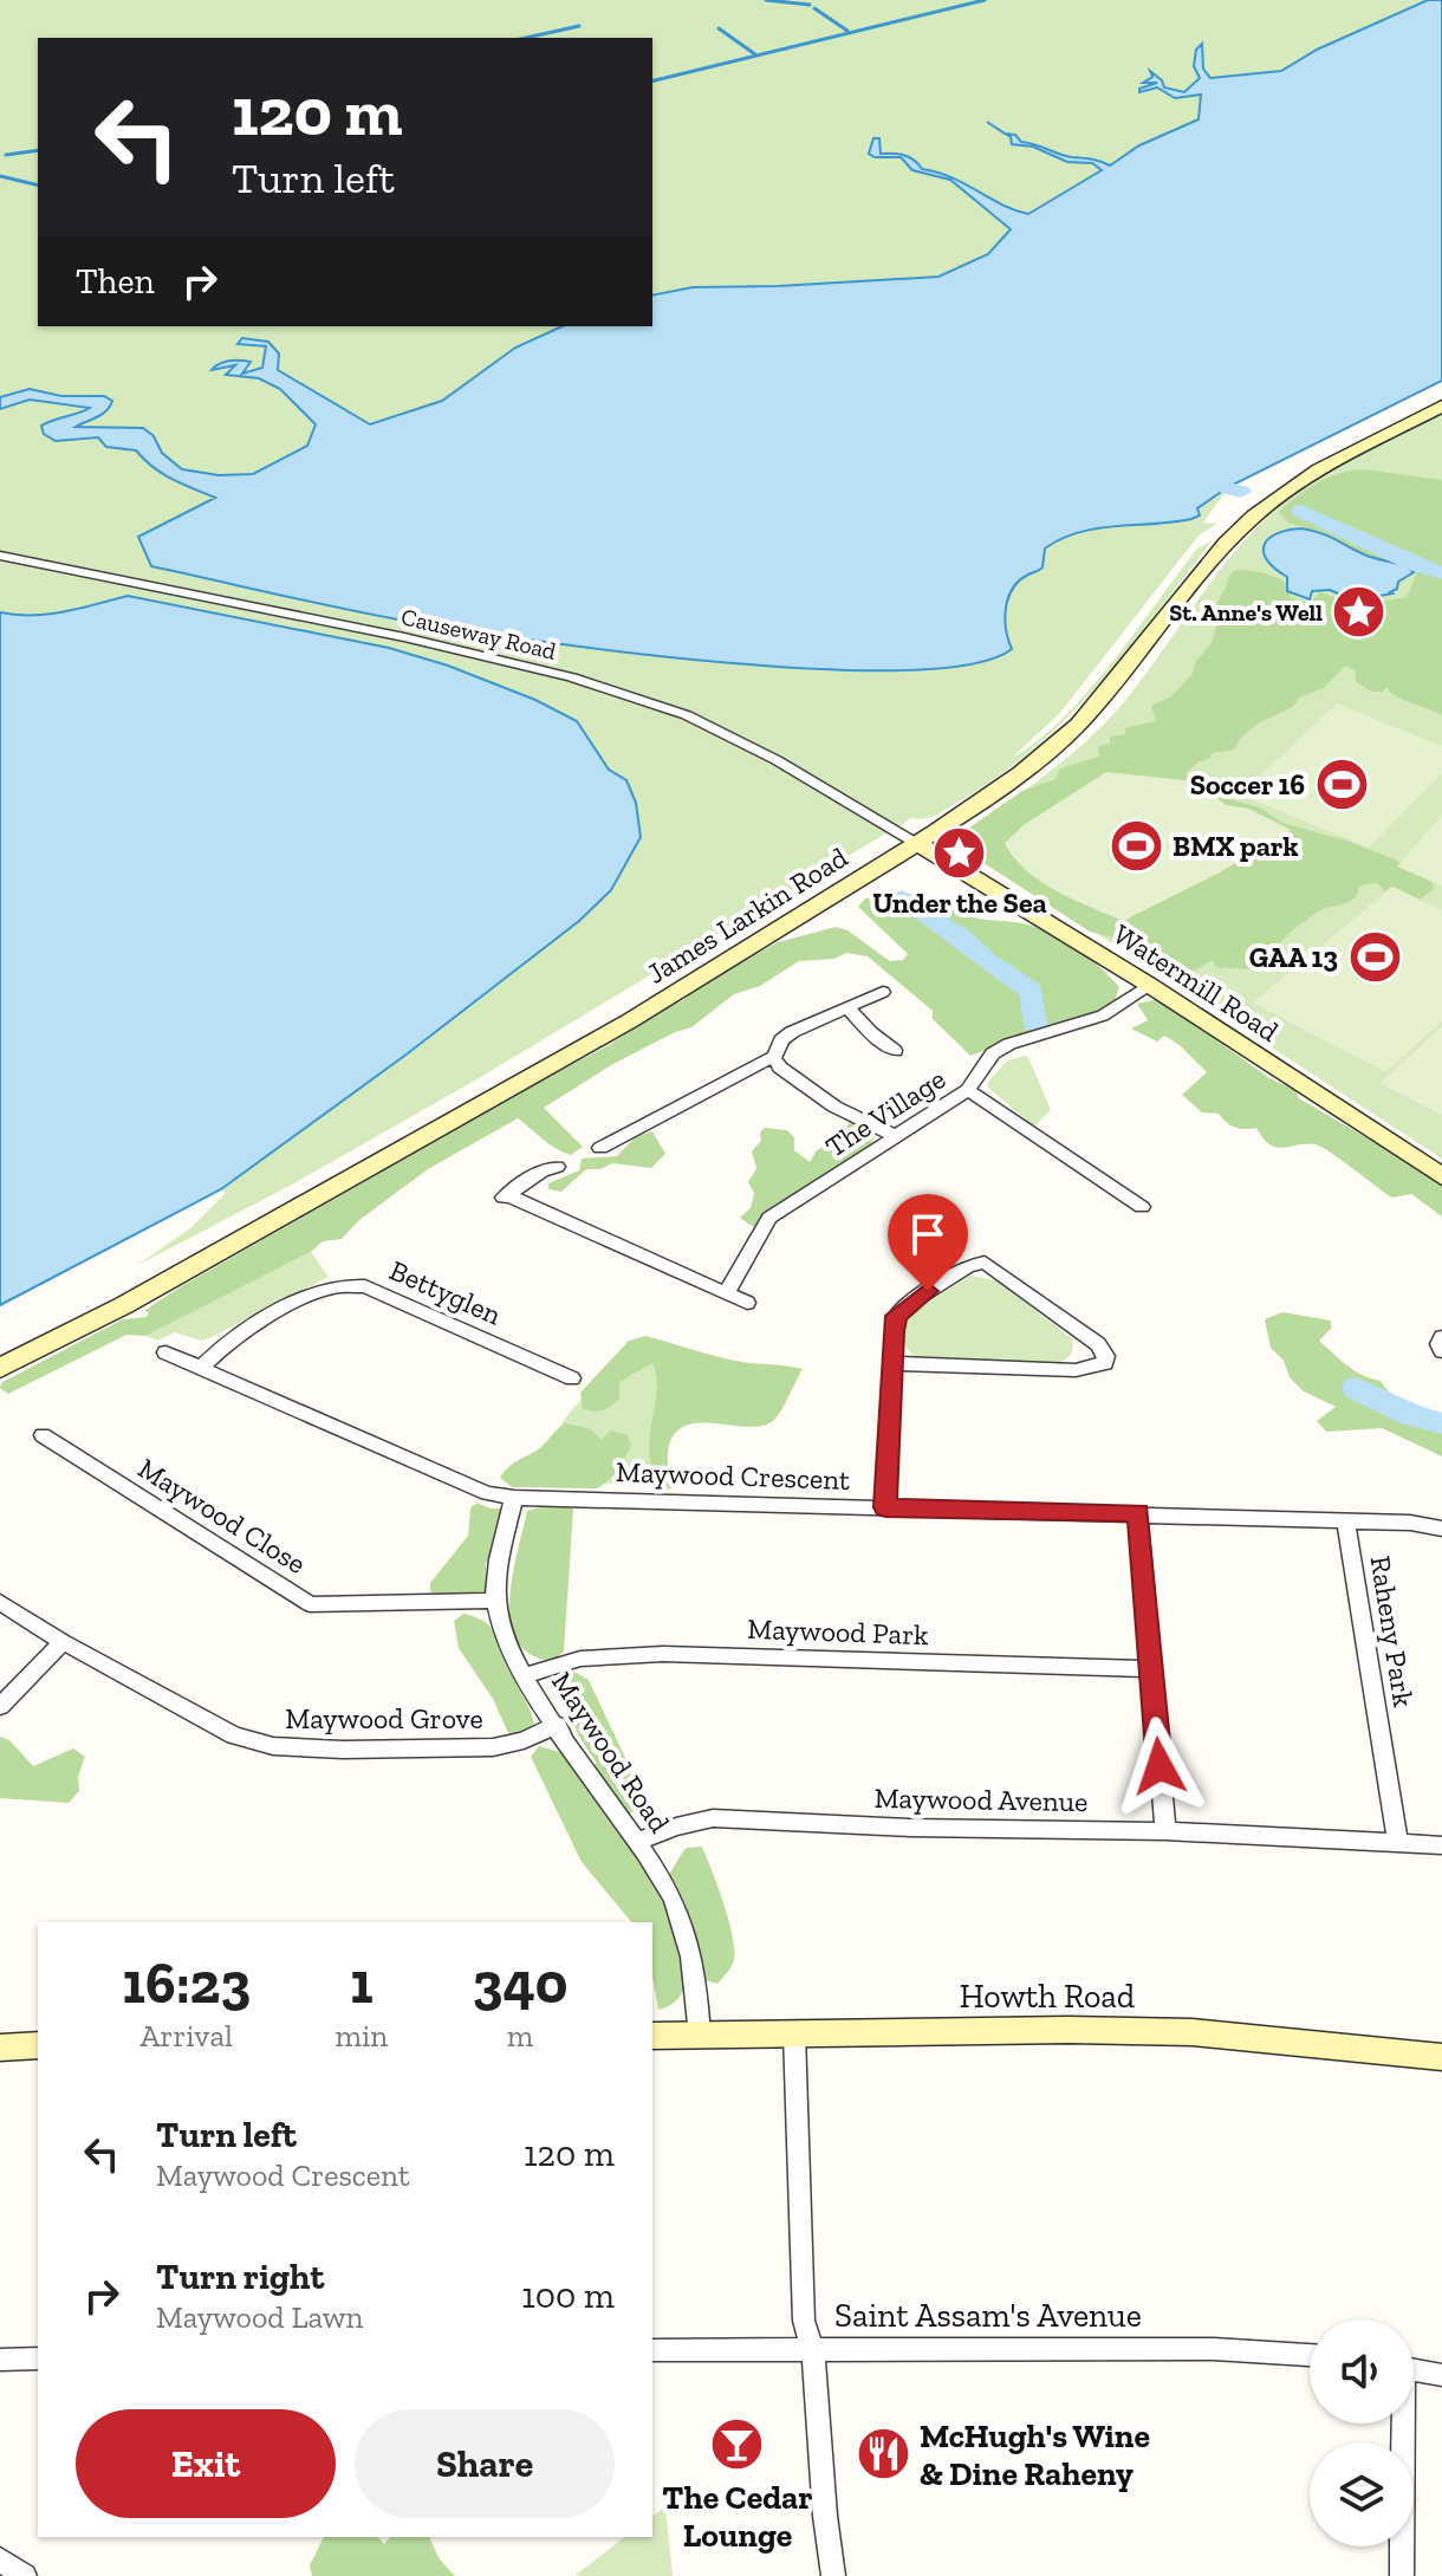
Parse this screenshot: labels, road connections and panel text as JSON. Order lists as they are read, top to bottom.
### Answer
{
  "streets": {
    "main road": ["James Larkin Road", "Watermill Road", "Howth Road"],
    "street": [
      "Causeway Road",
      "The Village",
      "Bettyglen",
      "Maywood Crescent",
      "Maywood Close",
      "Maywood Park",
      "Raheny Park",
      "Maywood Grove",
      "Maywood Road",
      "Maywood Avenue",
      "Saint Assam's Avenue"
    ]
  },
  "crossings": [
    ["Causeway Road", "James Larkin Road"],
    ["Causeway Road", "Watermill Road"],
    ["James Larkin Road", "Watermill Road"],
    ["Watermill Road", "The Village"],
    ["Maywood Crescent", "Raheny Park"],
    ["Maywood Crescent", "Maywood Road"],
    ["Maywood Close", "Maywood Road"],
    ["Maywood Park", "Maywood Road"],
    ["Raheny Park", "Maywood Avenue"],
    ["Maywood Grove", "Maywood Road"],
    ["Maywood Road", "Maywood Avenue"],
    ["Maywood Road", "Howth Road"]
  ],
  "places": {
    "place": ["St. Anne's Well", "Under the Sea"],
    "sports": ["Soccer 16", "BMX park", "GAA 13"],
    "bar": ["The Cedar Lounge"],
    "restaurant": ["McHugh's Wine & Dine Raheny"]
  },
  "page": {
    "turn": ["120 m", "Turn left"],
    "then": "Then",
    "eta": [
      "16:23",
      "Arrival",
      "1",
      "min",
      "340",
      "m"
    ],
    "list": [
      {
        "name": "Turn left",
        "note": "Maywood Crescent",
        "value": "120 m"
      },
      {
        "name": "Turn right",
        "note": "Maywood Lawn",
        "value": "100 m"
      }
    ],
    "buttons": ["Exit", "Share"]
  }
}
